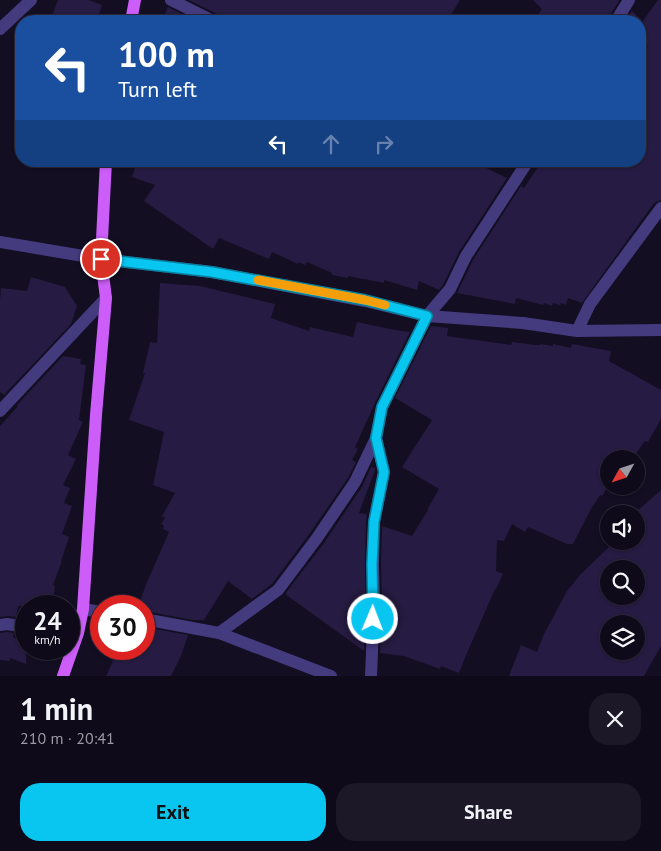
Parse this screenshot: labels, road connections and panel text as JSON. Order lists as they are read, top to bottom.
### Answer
{
  "north": "bottom left",
  "page": {
    "turn": ["100 m", "Turn left"],
    "speed": "24 km/h",
    "limit": "30",
    "heading": ["1 min", "210 m · 20:41"],
    "buttons": ["Exit", "Share"]
  }
}
